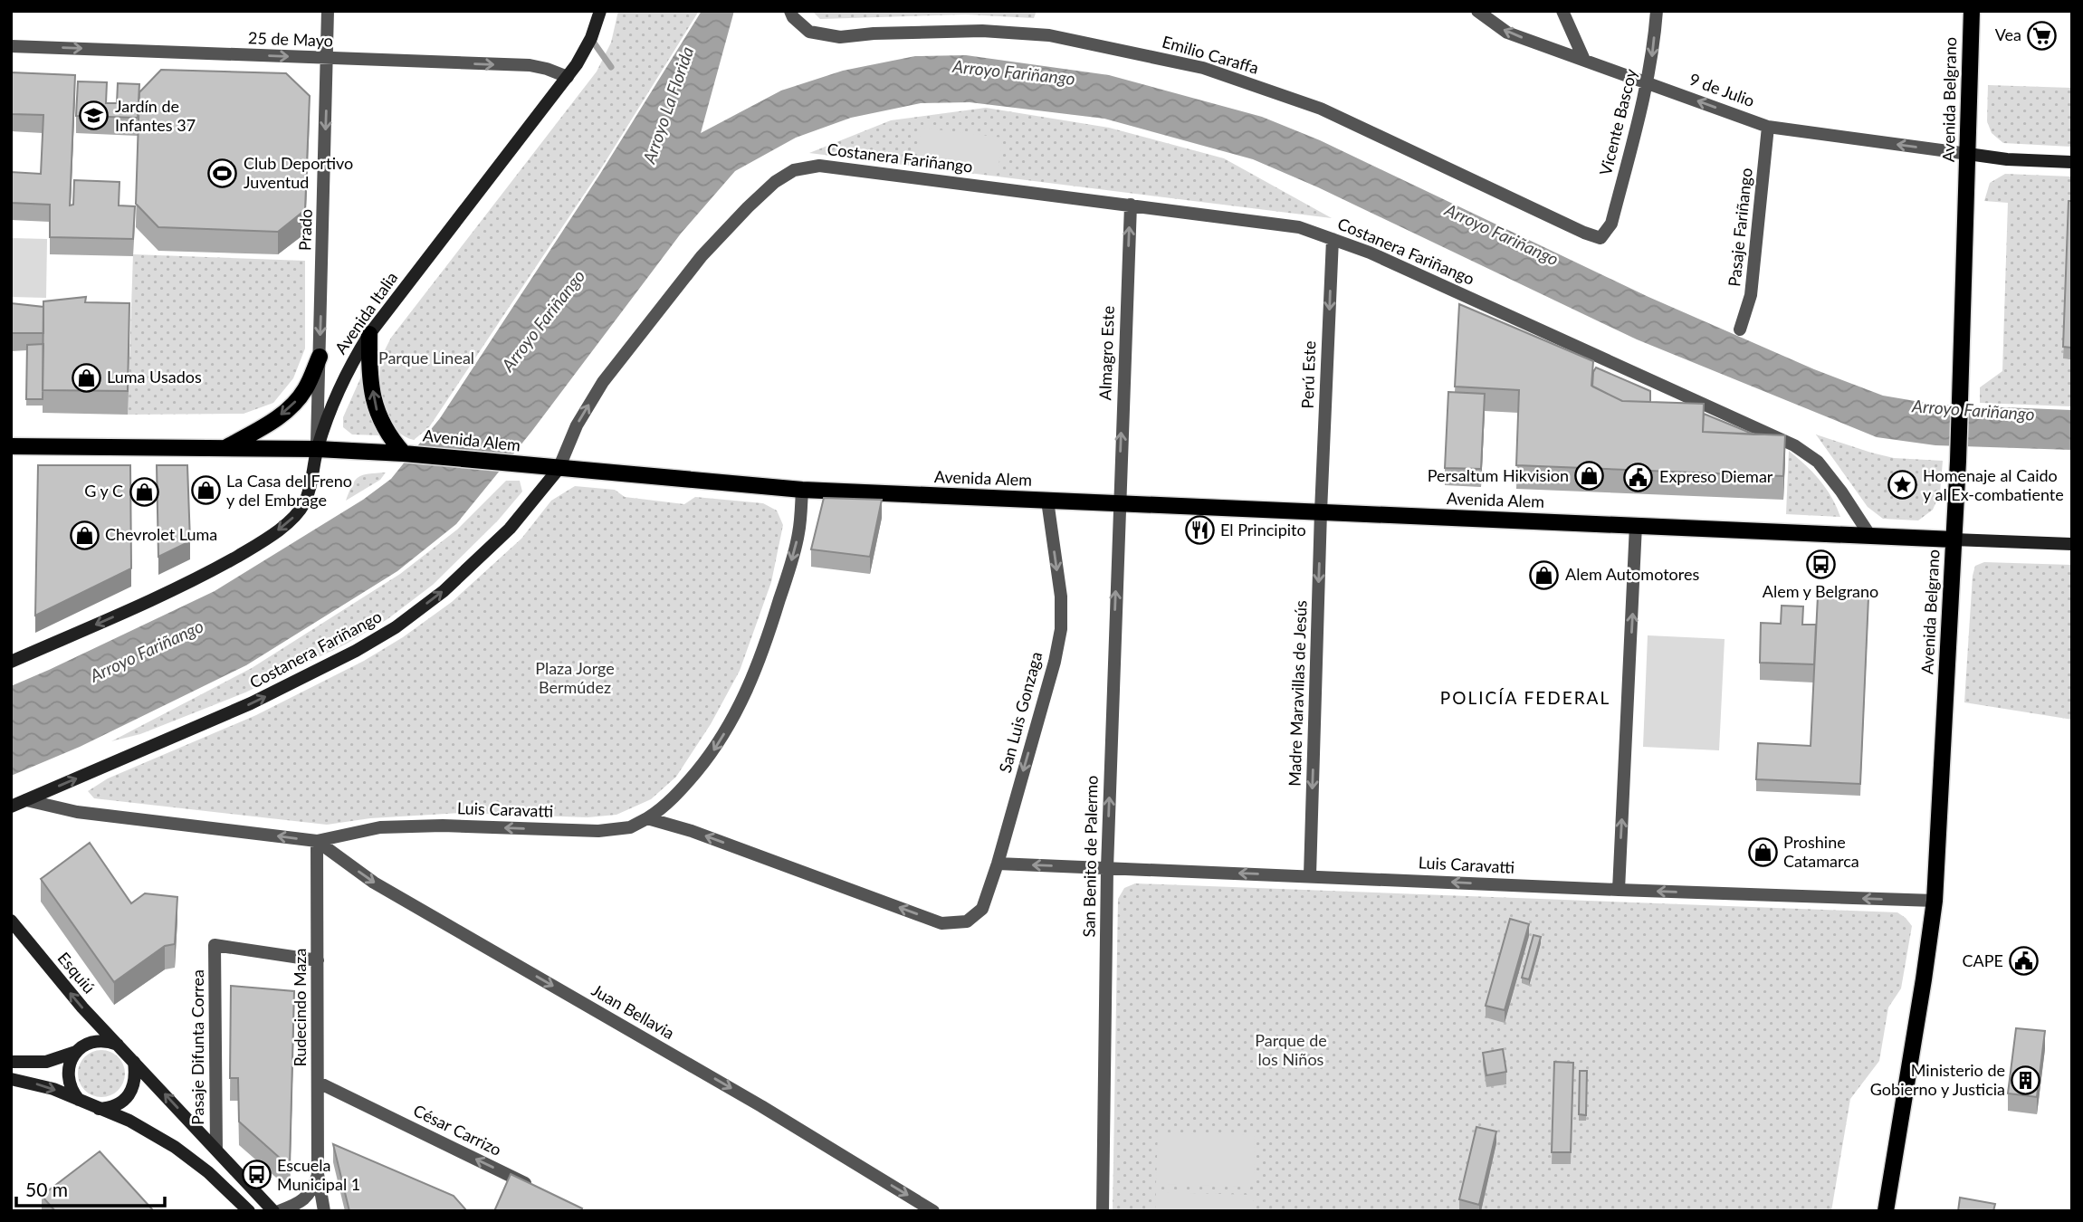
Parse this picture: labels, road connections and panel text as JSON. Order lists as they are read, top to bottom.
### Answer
{
  "streets": {
    "main road": [
      "Avenida Belgrano",
      "Costanera Fariñango",
      "Avenida Italia",
      "Avenida Alem",
      "Esquiú"
    ],
    "street": [
      "25 de Mayo",
      "Emilio Caraffa",
      "9 de Julio",
      "Vicente Bascoy",
      "Pasaje Fariñango",
      "Prado",
      "Almagro Este",
      "Perú Este",
      "Madre Maravillas de Jesús",
      "San Luis Gonzaga",
      "Luis Caravatti",
      "San Benito de Palermo",
      "Rudecindo Maza",
      "Juan Bellavia",
      "Pasaje Difunta Correa",
      "César Carrizo"
    ]
  },
  "crossings": [
    ["25 de Mayo", "Prado"],
    ["25 de Mayo", "Avenida Italia"],
    ["Emilio Caraffa", "Vicente Bascoy"],
    ["9 de Julio", "Avenida Belgrano"],
    ["9 de Julio", "Vicente Bascoy"],
    ["9 de Julio", "Pasaje Fariñango"],
    ["Avenida Belgrano", "Avenida Alem"],
    ["Avenida Belgrano", "Luis Caravatti"],
    ["Costanera Fariñango", "Almagro Este"],
    ["Costanera Fariñango", "Perú Este"],
    ["Costanera Fariñango", "Avenida Alem"],
    ["Costanera Fariñango", "Luis Caravatti"],
    ["Prado", "Avenida Italia"],
    ["Prado", "Avenida Alem"],
    ["Avenida Italia", "Avenida Alem"],
    ["Almagro Este", "Avenida Alem"],
    ["Almagro Este", "San Benito de Palermo"],
    ["Perú Este", "Avenida Alem"],
    ["Perú Este", "Madre Maravillas de Jesús"],
    ["Avenida Alem", "Madre Maravillas de Jesús"],
    ["Avenida Alem", "San Luis Gonzaga"],
    ["Avenida Alem", "San Benito de Palermo"],
    ["Madre Maravillas de Jesús", "Luis Caravatti"],
    ["San Luis Gonzaga", "Luis Caravatti"],
    ["Luis Caravatti", "San Benito de Palermo"],
    ["Luis Caravatti", "Rudecindo Maza"],
    ["Luis Caravatti", "Juan Bellavia"],
    ["Rudecindo Maza", "Juan Bellavia"],
    ["Rudecindo Maza", "Pasaje Difunta Correa"],
    ["Rudecindo Maza", "César Carrizo"]
  ],
  "one_way": [
    "25 de Mayo",
    "9 de Julio",
    "Costanera Fariñango",
    "Prado",
    "Avenida Italia",
    "Almagro Este",
    "Perú Este",
    "Madre Maravillas de Jesús",
    "Luis Caravatti",
    "San Benito de Palermo",
    "Esquiú",
    "Juan Bellavia",
    "César Carrizo"
  ],
  "districts": ["POLICÍA FEDERAL"],
  "water": ["Arroyo Fariñango", "Arroyo La Florida"],
  "parks": ["Parque Lineal", "Plaza Jorge Bermúdez", "Parque de los Niños"],
  "places": {
    "supermarket": ["Vea"],
    "school or university": ["Jardín de Infantes 37"],
    "sports": ["Club Deportivo Juventud"],
    "shop": [
      "Luma Usados",
      "Persaltum Hikvision",
      "La Casa del Freno y del Embrage",
      "G y C",
      "Chevrolet Luma",
      "Alem Automotores",
      "Proshine Catamarca"
    ],
    "public building": ["Expreso Diemar", "CAPE"],
    "place": ["Homenaje al Caido y al Ex-combatiente"],
    "restaurant": ["El Principito"],
    "bus stop": ["Alem y Belgrano", "Escuela Municipal 1"],
    "building": ["Ministerio de Gobierno y Justicia"]
  },
  "scale_bar": "50 m"
}
